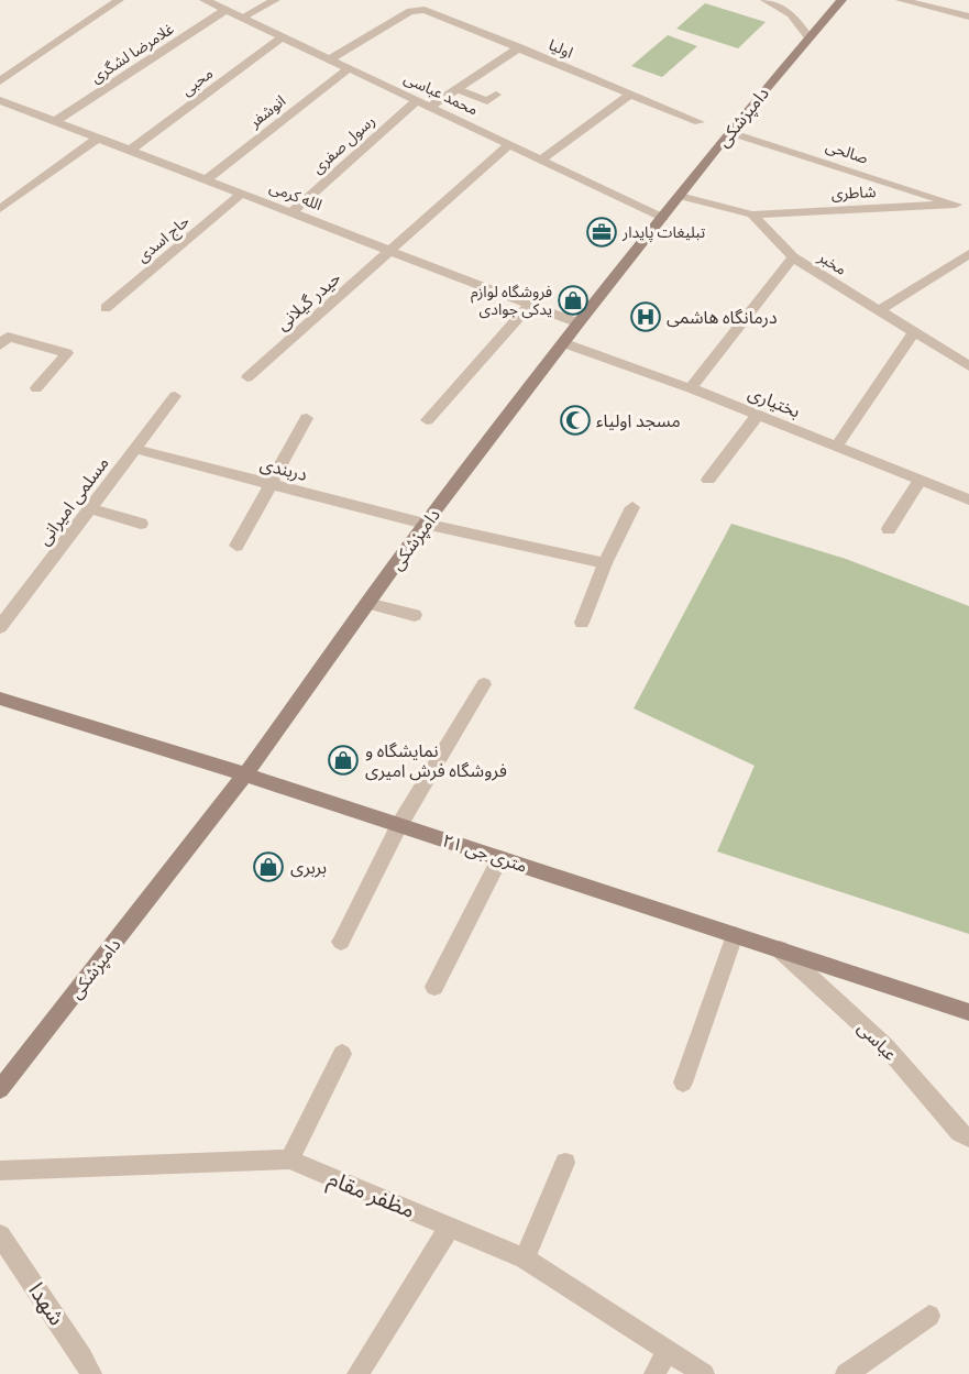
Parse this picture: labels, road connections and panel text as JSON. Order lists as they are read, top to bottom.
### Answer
{
  "streets": {
    "main road": ["دامپزشکی", "۲۱ متری جی"],
    "street": [
      "اولیا",
      "غلامرضا لشگری",
      "محبی",
      "محمد عباسی",
      "انوشفر",
      "رسول صفری",
      "صالحی",
      "شاطری",
      "الله کرمی",
      "حاج اسدی",
      "مخبر",
      "حیدر گیلانی",
      "بختیاری",
      "دربندی",
      "مسلمی امیرانی",
      "عباسی",
      "مظفر مقام",
      "شهدا"
    ]
  },
  "crossings": [
    ["اولیا", "محمد عباسی"],
    ["غلامرضا لشگری", "محمد عباسی"],
    ["غلامرضا لشگری", "الله کرمی"],
    ["محبی", "محمد عباسی"],
    ["محبی", "الله کرمی"],
    ["محمد عباسی", "انوشفر"],
    ["محمد عباسی", "دامپزشکی"],
    ["محمد عباسی", "رسول صفری"],
    ["محمد عباسی", "حیدر گیلانی"],
    ["انوشفر", "الله کرمی"],
    ["دامپزشکی", "صالحی"],
    ["دامپزشکی", "الله کرمی"],
    ["دامپزشکی", "بختیاری"],
    ["دامپزشکی", "دربندی"],
    ["دامپزشکی", "۲۱ متری جی"],
    ["رسول صفری", "الله کرمی"],
    ["صالحی", "شاطری"],
    ["شاطری", "مخبر"],
    ["الله کرمی", "حاج اسدی"],
    ["الله کرمی", "حیدر گیلانی"],
    ["دربندی", "مسلمی امیرانی"],
    ["۲۱ متری جی", "عباسی"]
  ],
  "places": {
    "office": ["تبلیغات پایدار"],
    "shop": ["فروشگاه لوازم یدکی جوادی", "نمایشگاه و فروشگاه فرش امیری", "بربری"],
    "hospital": ["درمانگاه هاشمی"],
    "mosque": ["مسجد اولیاء"]
  }
}
